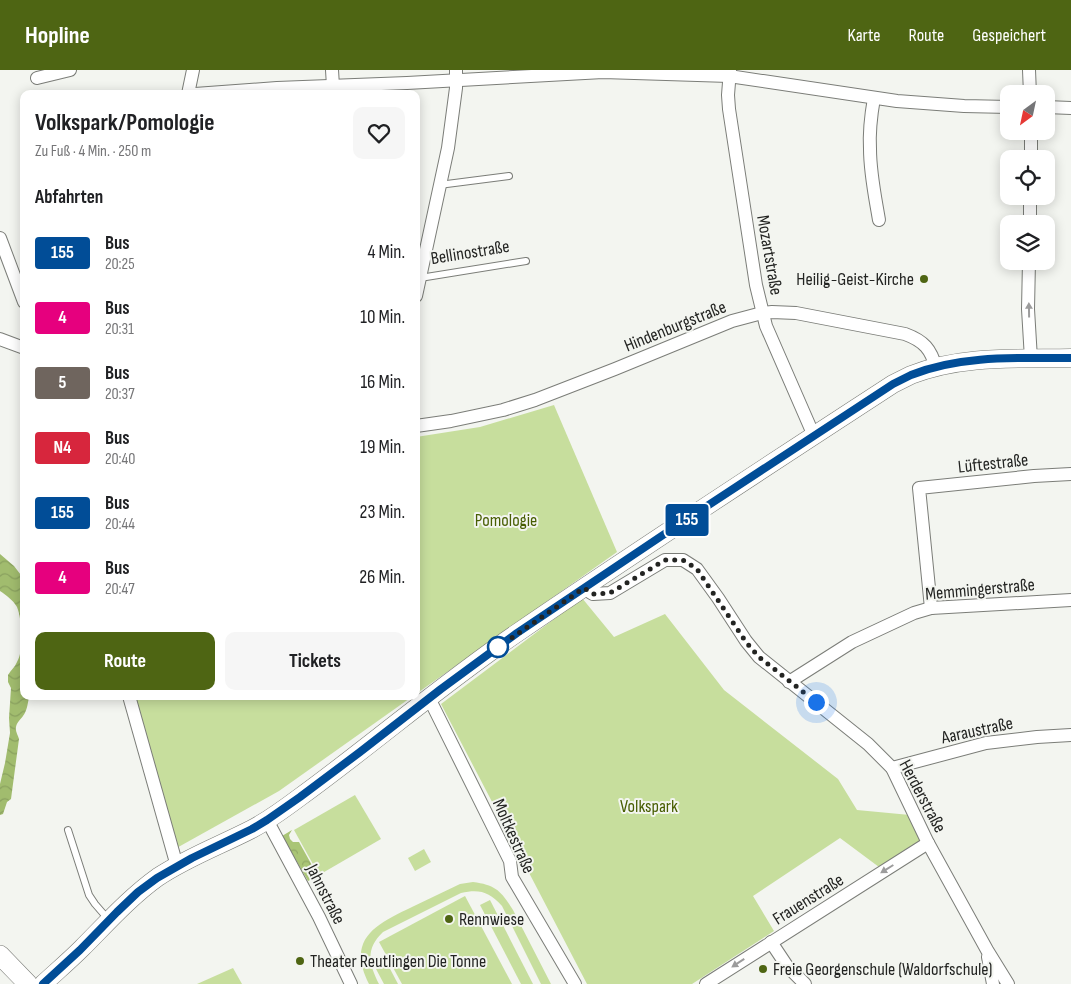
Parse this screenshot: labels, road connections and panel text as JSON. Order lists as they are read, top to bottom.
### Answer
{
  "streets": {
    "street": [
      "Bellinostraße",
      "Mozartstraße",
      "Hindenburgstraße",
      "Lüftestraße",
      "Memmingerstraße",
      "Aaraustraße",
      "Herderstraße",
      "Moltkestraße",
      "Jahnstraße",
      "Frauenstraße"
    ]
  },
  "crossings": [
    ["Mozartstraße", "Hindenburgstraße"],
    ["Lüftestraße", "Memmingerstraße"],
    ["Memmingerstraße", "Herderstraße"],
    ["Aaraustraße", "Herderstraße"],
    ["Herderstraße", "Frauenstraße"]
  ],
  "one_way": ["Frauenstraße"],
  "parks": ["Pomologie", "Volkspark"],
  "places": [
    "Heilig-Geist-Kirche",
    "Rennwiese",
    "Theater Reutlingen Die Tonne",
    "Freie Georgenschule (Waldorfschule)"
  ],
  "lines": ["bus line 155"],
  "north": "bottom left",
  "page": {
    "header": "Hopline",
    "nav": ["Karte", "Route", "Gespeichert"],
    "on_map": "155",
    "heading": [
      ["Volkspark/Pomologie", "Zu Fuß · 4 Min. · 250 m"],
      "Abfahrten"
    ],
    "list": [
      {
        "mark": "155",
        "name": "Bus",
        "note": "20:25",
        "value": "4 Min."
      },
      {
        "mark": "4",
        "name": "Bus",
        "note": "20:31",
        "value": "10 Min."
      },
      {
        "mark": "5",
        "name": "Bus",
        "note": "20:37",
        "value": "16 Min."
      },
      {
        "mark": "N4",
        "name": "Bus",
        "note": "20:40",
        "value": "19 Min."
      },
      {
        "mark": "155",
        "name": "Bus",
        "note": "20:44",
        "value": "23 Min."
      },
      {
        "mark": "4",
        "name": "Bus",
        "note": "20:47",
        "value": "26 Min."
      }
    ],
    "buttons": ["Route", "Tickets"]
  }
}
